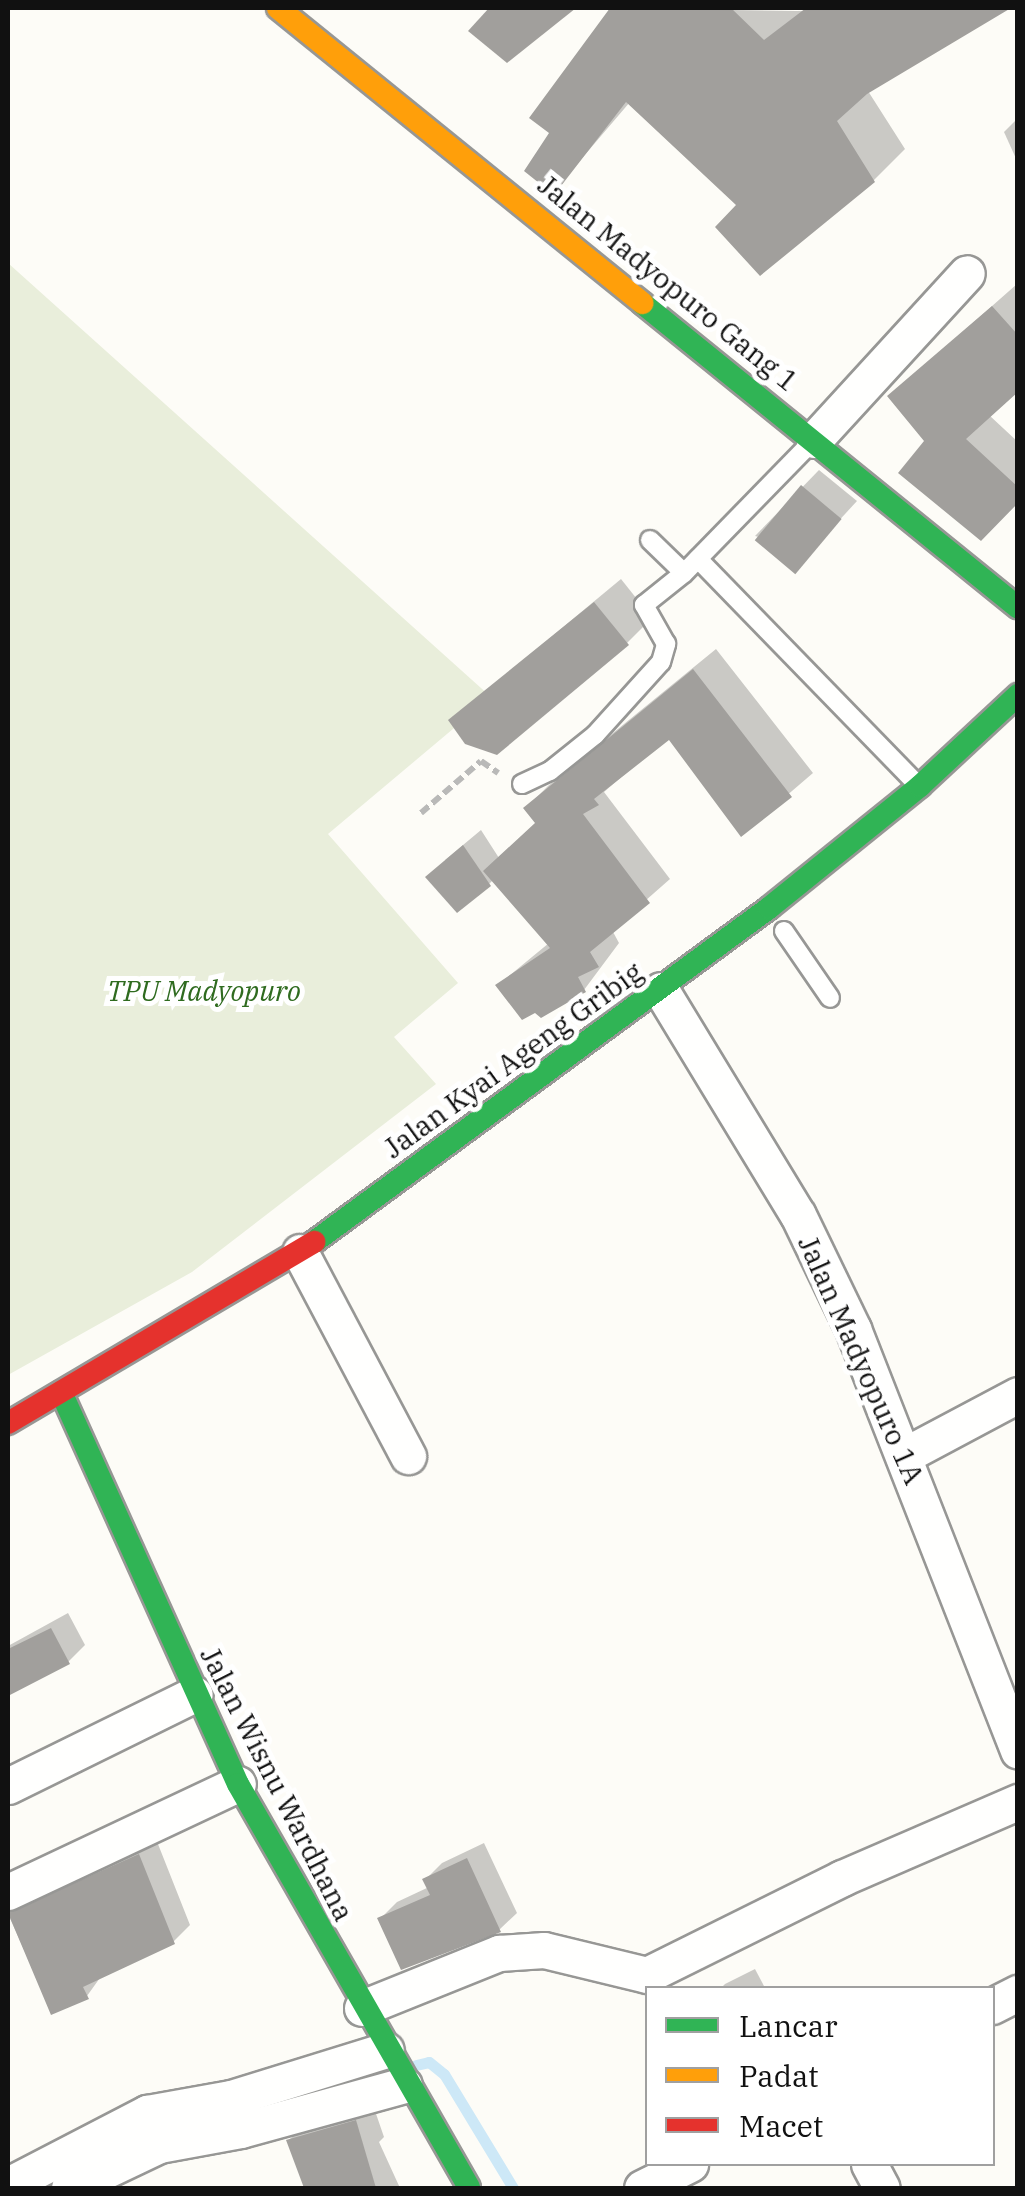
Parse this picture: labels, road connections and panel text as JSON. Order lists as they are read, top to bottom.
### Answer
{
  "streets": {
    "street": [
      "Jalan Madyopuro Gang 1",
      "Jalan Kyai Ageng Gribig",
      "Jalan Madyopuro 1A",
      "Jalan Wisnu Wardhana"
    ]
  },
  "crossings": [
    ["Jalan Kyai Ageng Gribig", "Jalan Madyopuro 1A"],
    ["Jalan Kyai Ageng Gribig", "Jalan Wisnu Wardhana"]
  ],
  "parks": ["TPU Madyopuro"],
  "legend": ["Lancar", "Padat", "Macet"]
}
